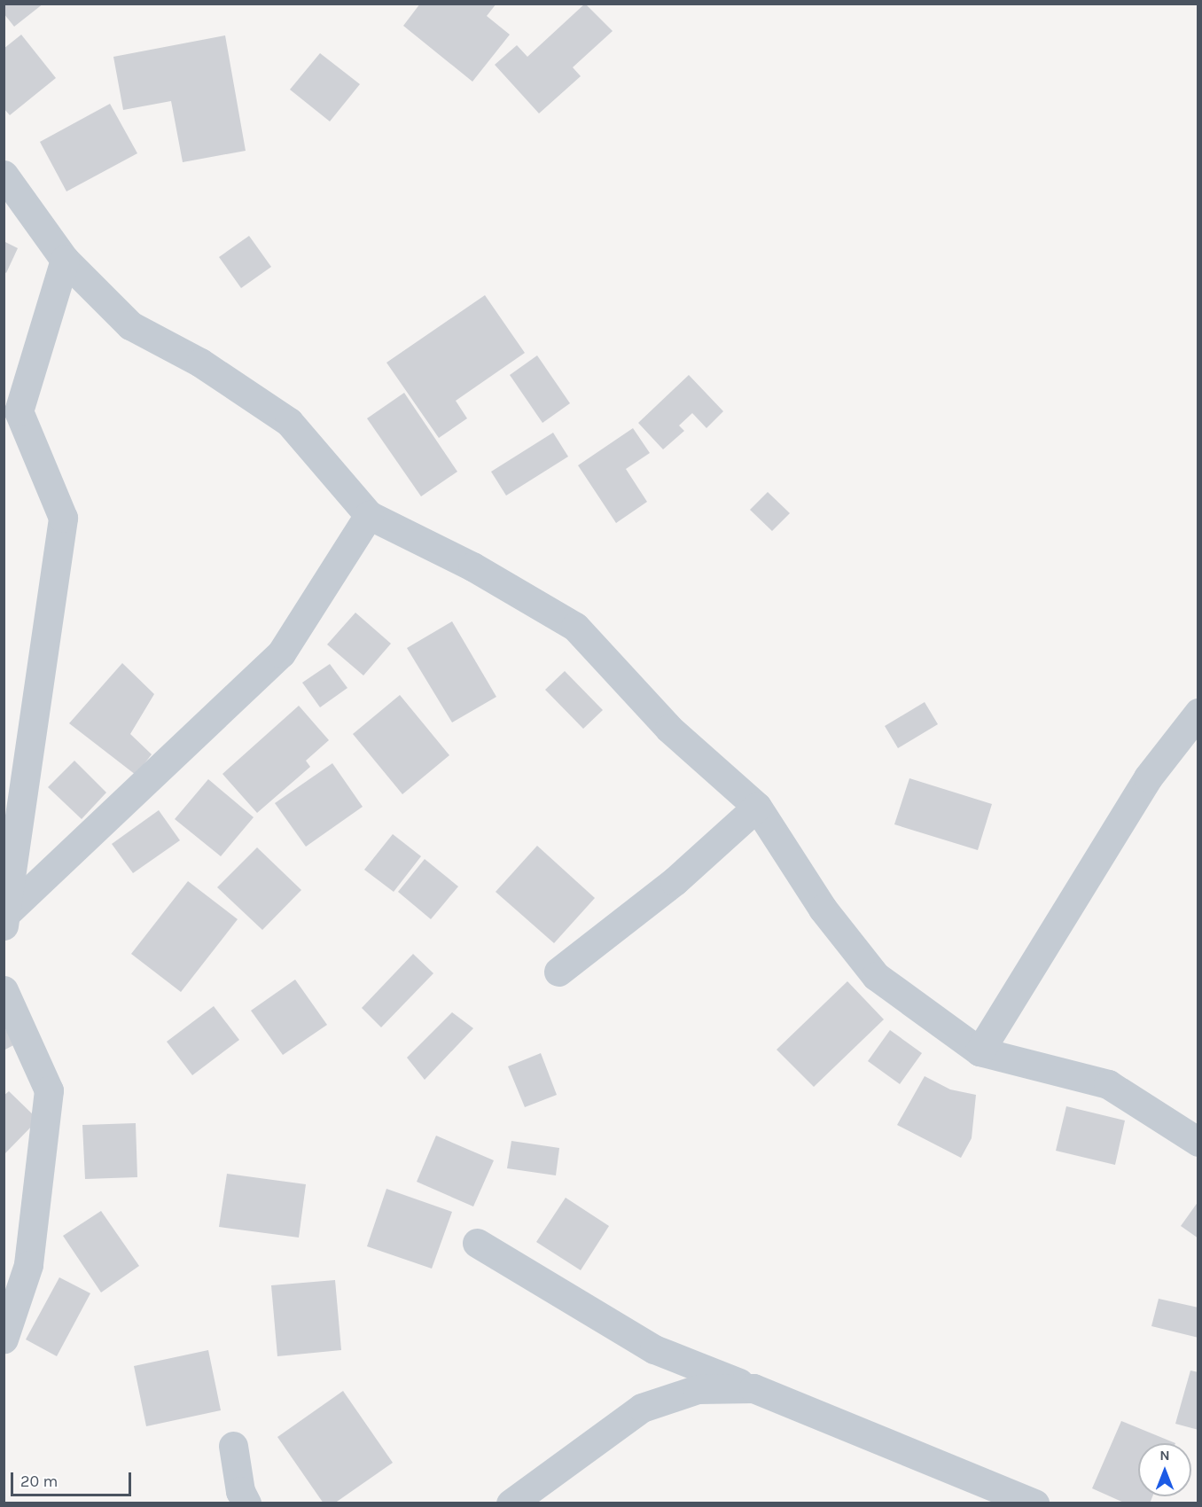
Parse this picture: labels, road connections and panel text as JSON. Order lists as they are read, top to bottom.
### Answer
{
  "scale_bar": "20 m",
  "north": "top"
}
